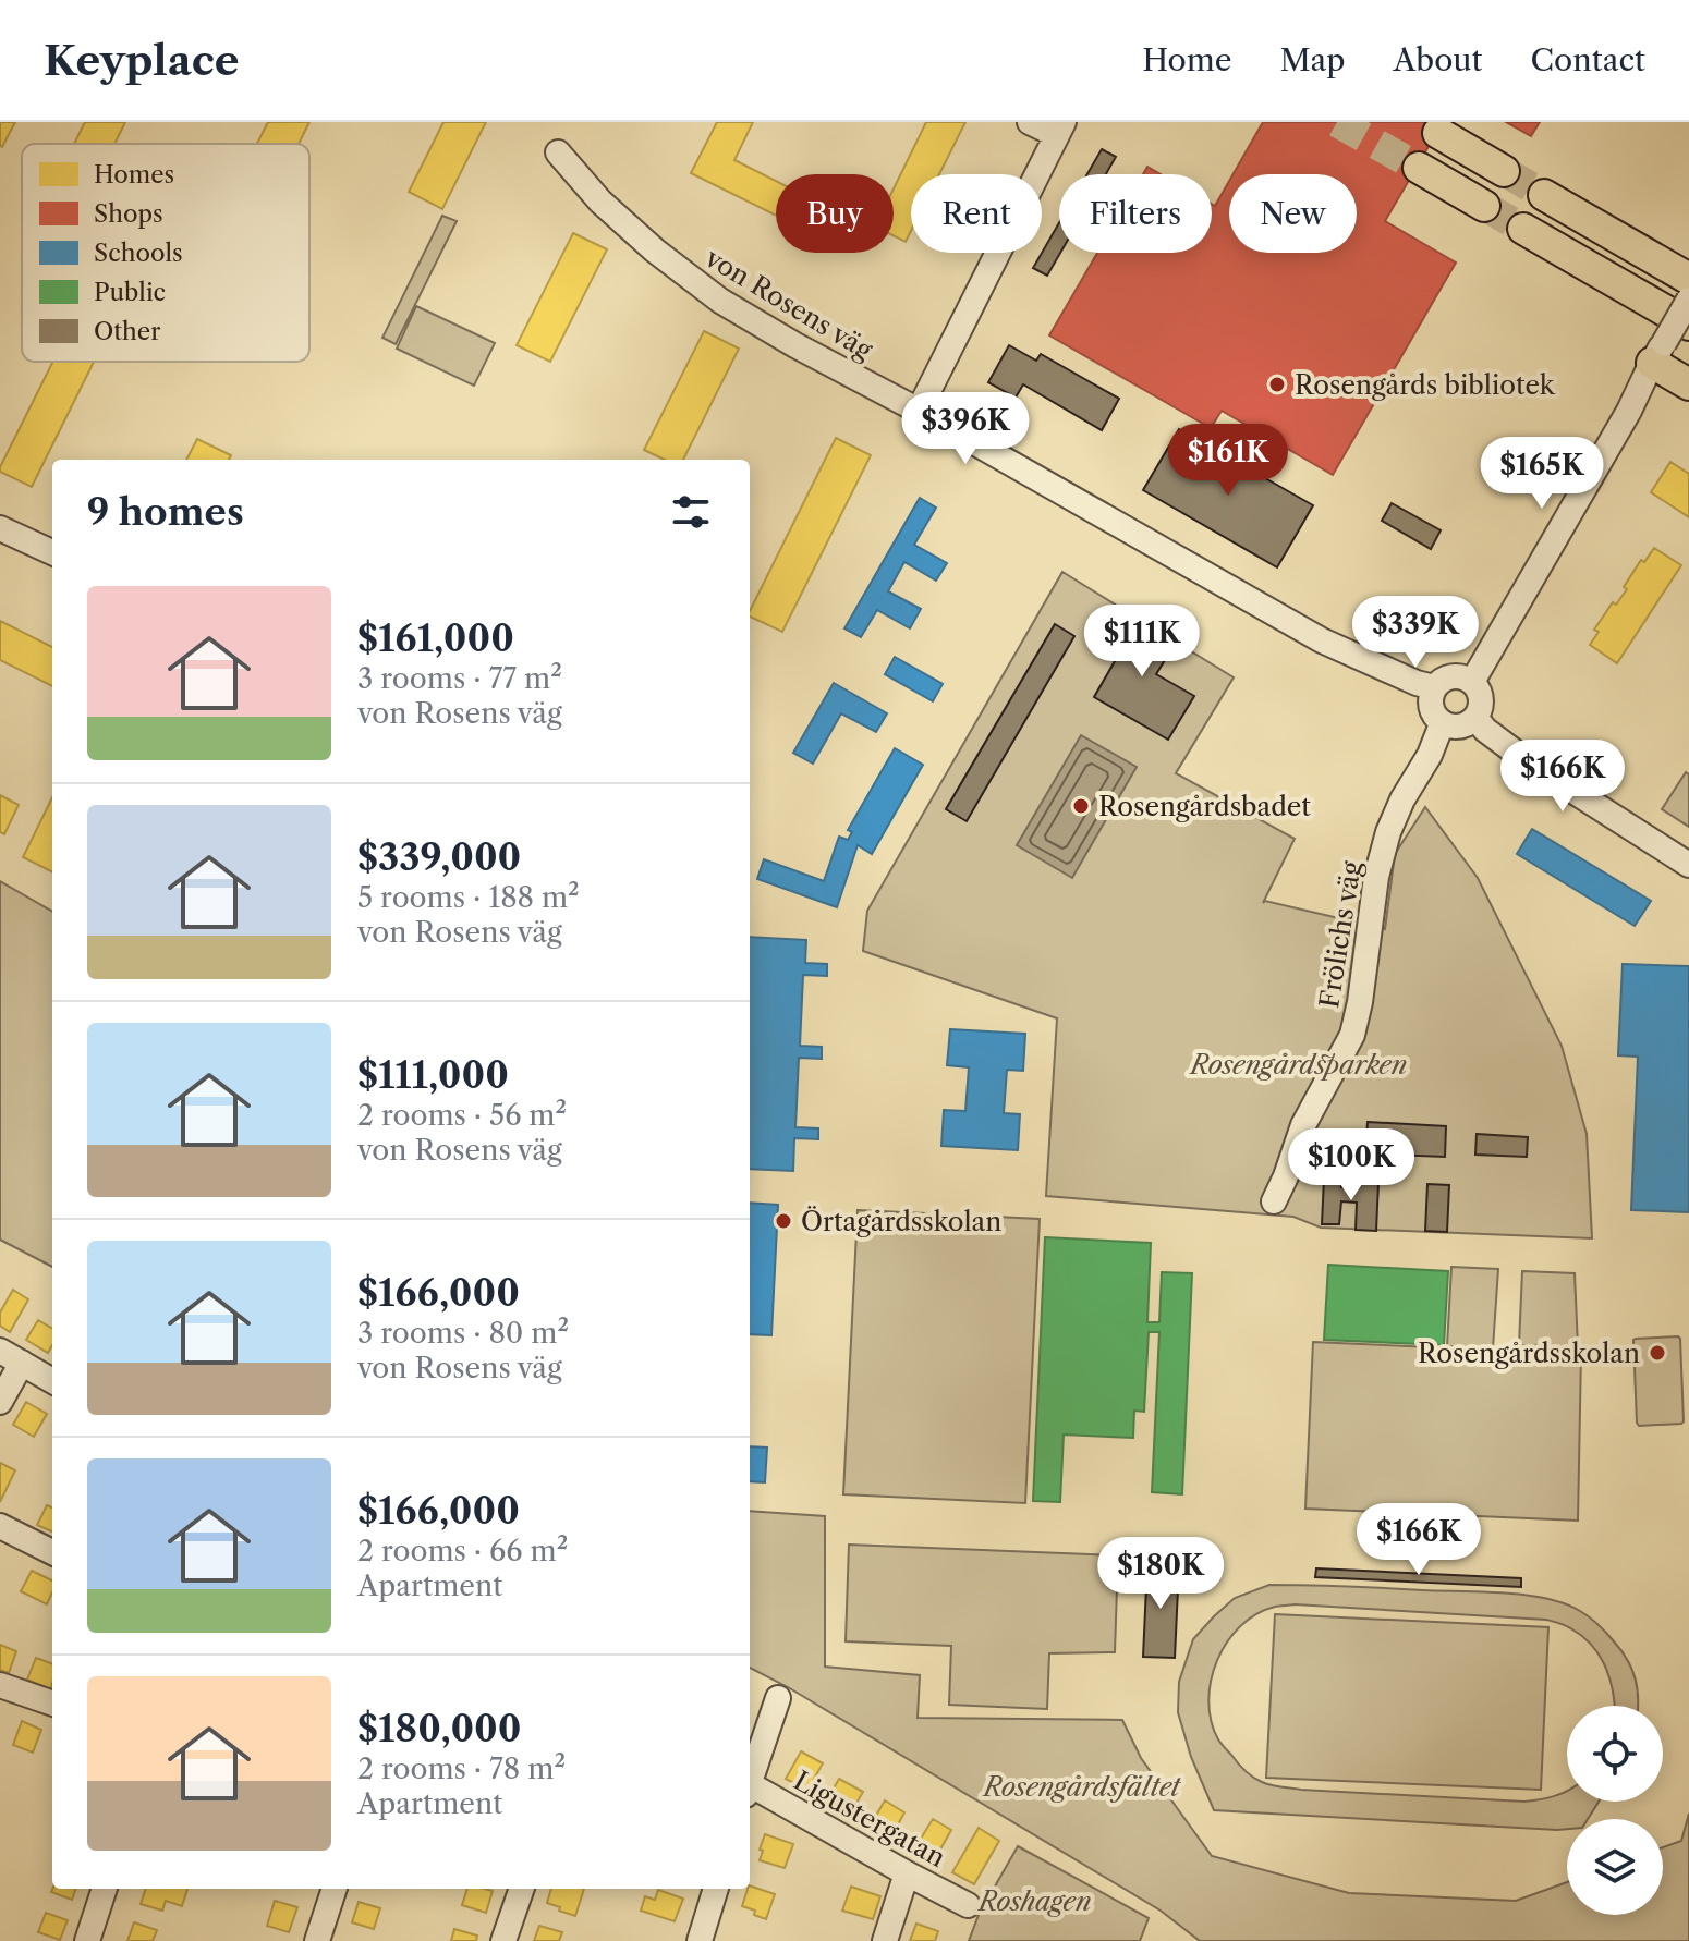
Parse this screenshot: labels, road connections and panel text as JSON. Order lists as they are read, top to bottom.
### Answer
{
  "streets": {
    "street": ["von Rosens väg", "Frölichs väg", "Ligustergatan"]
  },
  "crossings": [
    ["von Rosens väg", "Frölichs väg"]
  ],
  "parks": ["Rosengårdsparken", "Rosengårdsfältet", "Roshagen"],
  "places": [
    "Rosengårds bibliotek",
    "Rosengårdsbadet",
    "Örtagårdsskolan",
    "Rosengårdsskolan"
  ],
  "legend": [
    "Homes",
    "Shops",
    "Schools",
    "Public",
    "Other"
  ],
  "page": {
    "header": "Keyplace",
    "nav": [
      "Home",
      "Map",
      "About",
      "Contact"
    ],
    "chip": [
      "Buy",
      "Rent",
      "Filters",
      "New"
    ],
    "price": [
      "$396K",
      "$161K",
      "$165K",
      "$339K",
      "$111K",
      "$166K",
      "$100K",
      "$166K",
      "$180K"
    ],
    "heading": "9 homes",
    "list": [
      {
        "name": "$161,000",
        "note": "3 rooms · 77 m² · von Rosens väg"
      },
      {
        "name": "$339,000",
        "note": "5 rooms · 188 m² · von Rosens väg"
      },
      {
        "name": "$111,000",
        "note": "2 rooms · 56 m² · von Rosens väg"
      },
      {
        "name": "$166,000",
        "note": "3 rooms · 80 m² · von Rosens väg"
      },
      {
        "name": "$166,000",
        "note": "2 rooms · 66 m² · Apartment"
      },
      {
        "name": "$180,000",
        "note": "2 rooms · 78 m² · Apartment"
      }
    ]
  }
}
